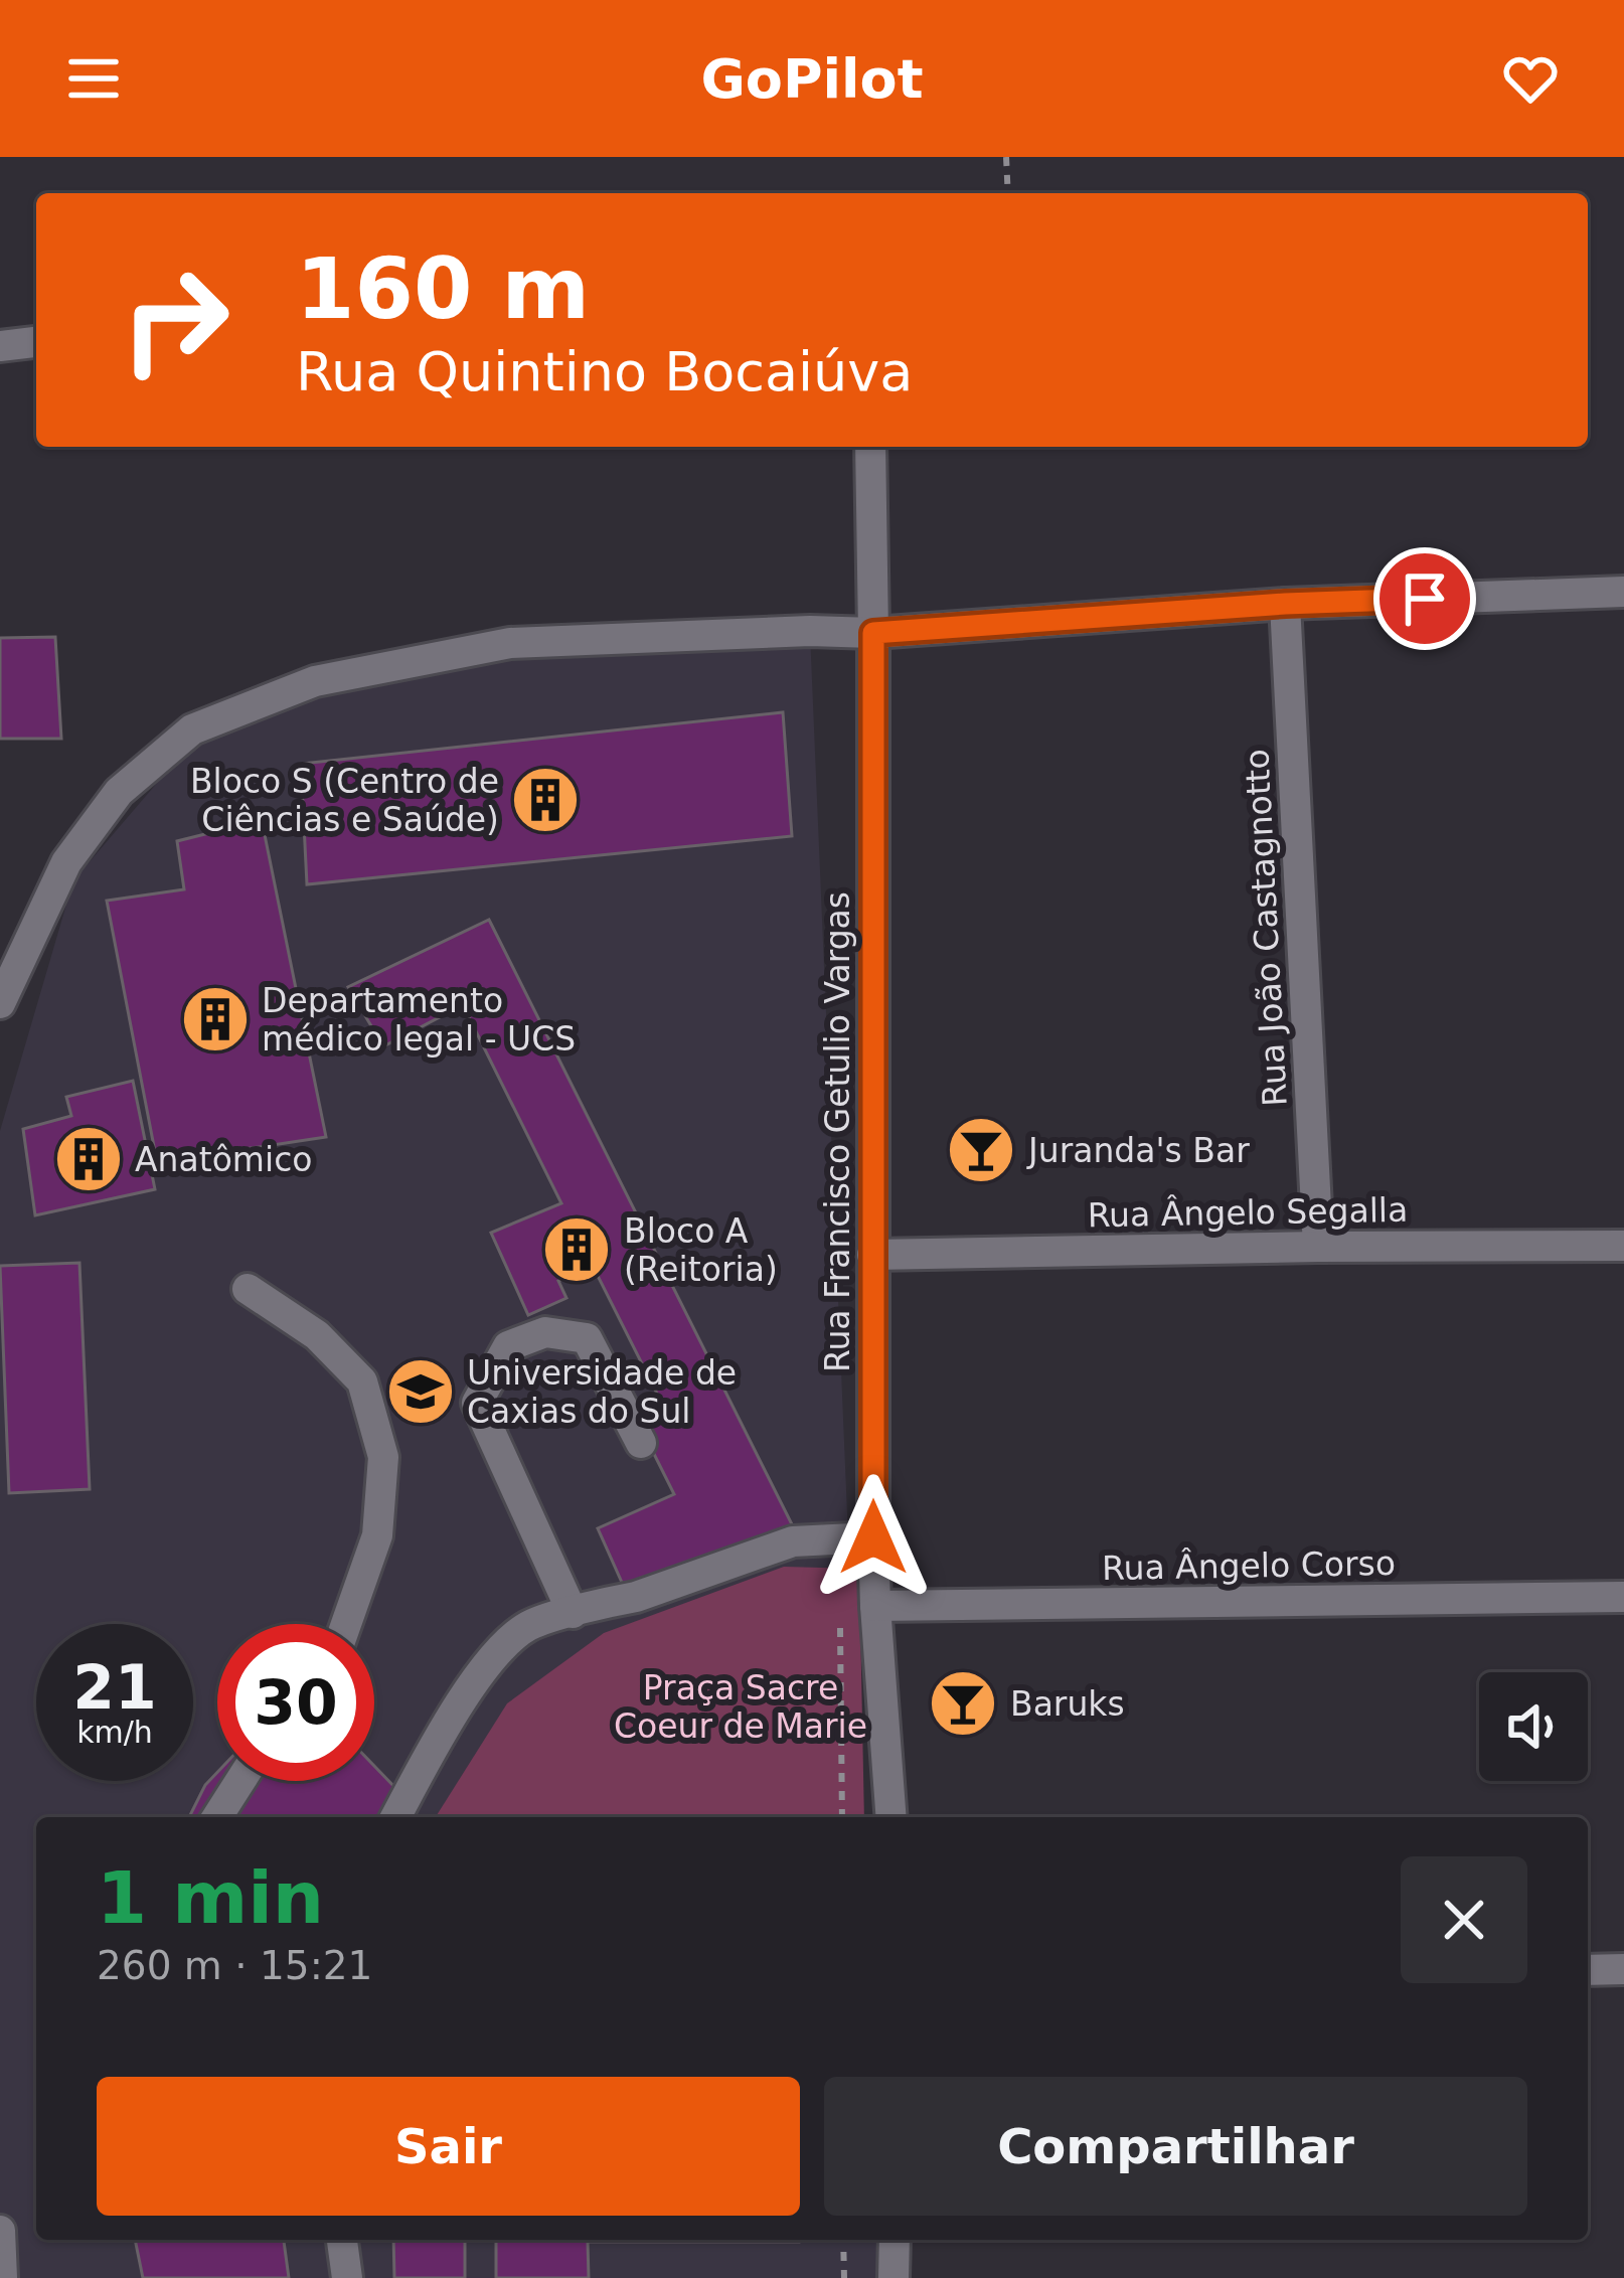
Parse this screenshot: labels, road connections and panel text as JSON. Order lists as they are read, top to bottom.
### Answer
{
  "streets": {
    "street": [
      "Rua João Castagnotto",
      "Rua Francisco Getulio Vargas",
      "Rua Ângelo Segalla",
      "Rua Ângelo Corso"
    ]
  },
  "crossings": [
    ["Rua João Castagnotto", "Rua Ângelo Segalla"],
    ["Rua Francisco Getulio Vargas", "Rua Ângelo Segalla"],
    ["Rua Francisco Getulio Vargas", "Rua Ângelo Corso"]
  ],
  "parks": ["Praça Sacre Coeur de Marie"],
  "places": {
    "building": [
      "Bloco S (Centro de Ciências e Saúde)",
      "Departamento médico legal - UCS",
      "Anatômico",
      "Bloco A (Reitoria)"
    ],
    "bar": ["Juranda's Bar", "Baruks"],
    "school or university": ["Universidade de Caxias do Sul"]
  },
  "page": {
    "header": "GoPilot",
    "turn": ["160 m", "Rua Quintino Bocaiúva"],
    "speed": "21 km/h",
    "limit": "30",
    "heading": ["1 min", "260 m · 15:21"],
    "buttons": ["Sair", "Compartilhar"]
  }
}
